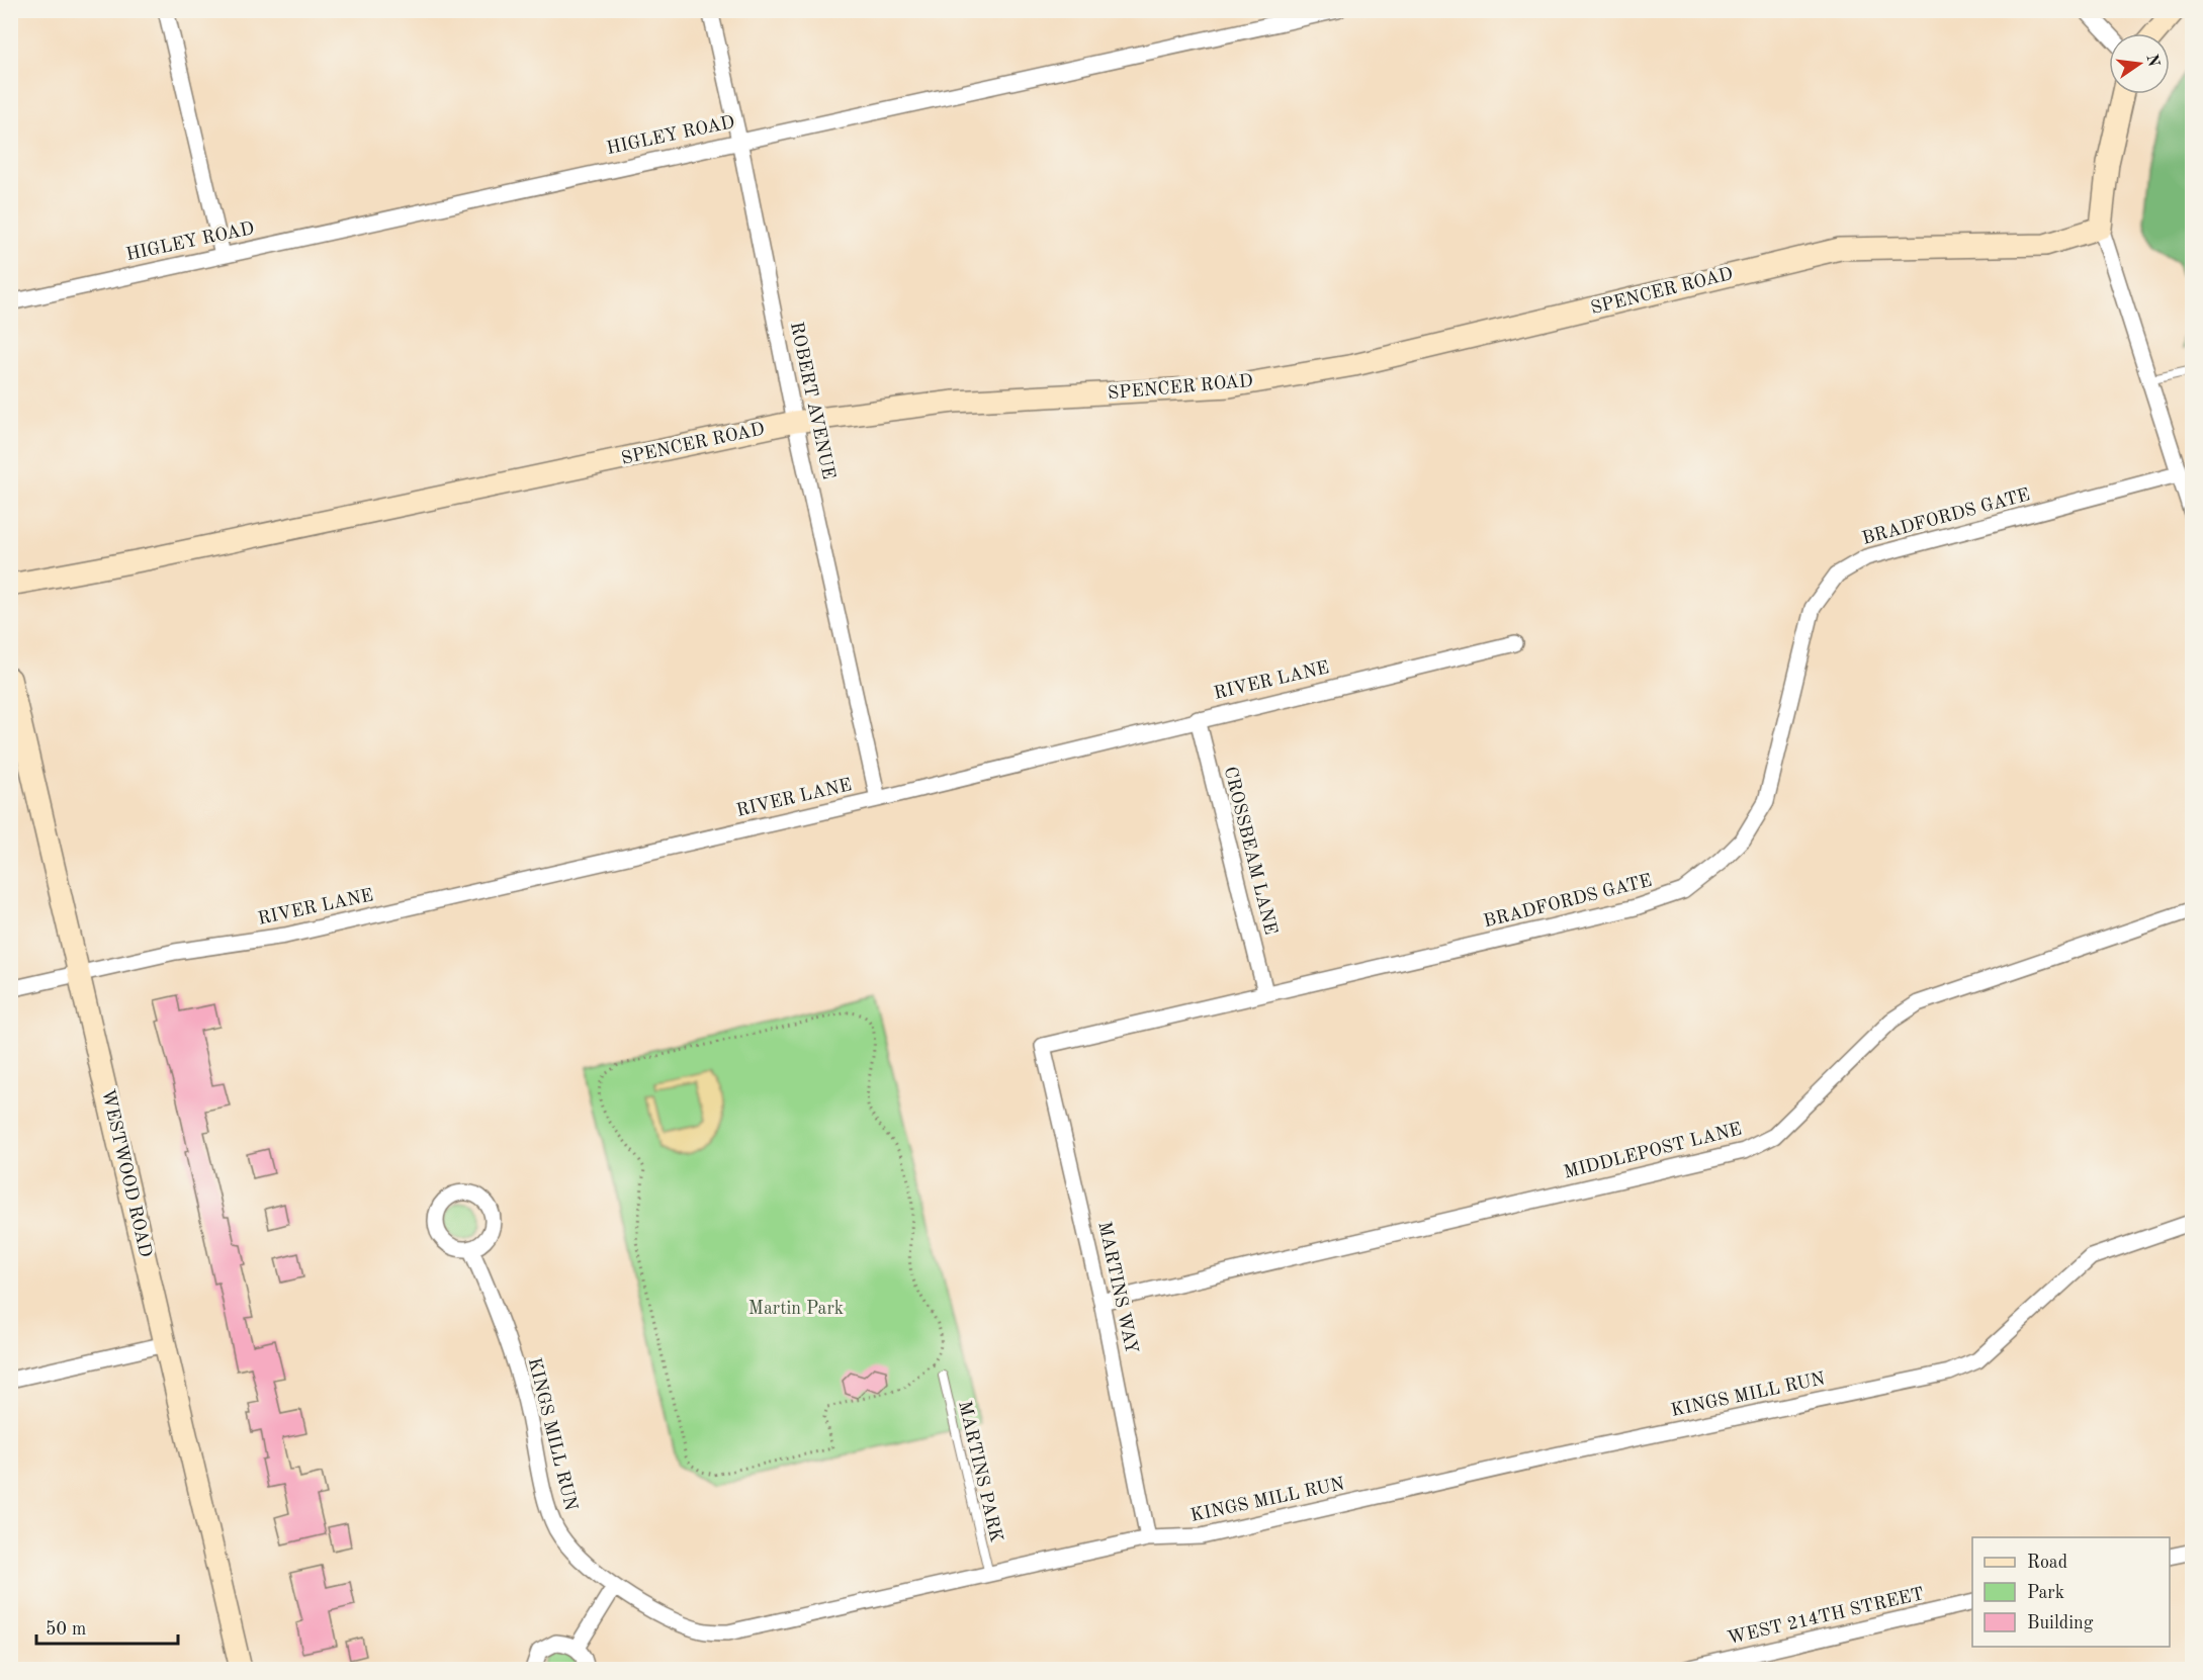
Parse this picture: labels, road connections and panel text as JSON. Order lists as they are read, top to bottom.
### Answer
{
  "streets": {
    "street": [
      "HIGLEY ROAD",
      "SPENCER ROAD",
      "ROBERT AVENUE",
      "BRADFORDS GATE",
      "RIVER LANE",
      "CROSSBEAM LANE",
      "MIDDLEPOST LANE",
      "WESTWOOD ROAD",
      "MARTINS WAY",
      "KINGS MILL RUN",
      "WEST 214TH STREET"
    ],
    "lane": ["MARTINS PARK"]
  },
  "crossings": [
    ["HIGLEY ROAD", "ROBERT AVENUE"],
    ["SPENCER ROAD", "ROBERT AVENUE"],
    ["ROBERT AVENUE", "RIVER LANE"],
    ["BRADFORDS GATE", "CROSSBEAM LANE"],
    ["BRADFORDS GATE", "MARTINS WAY"],
    ["RIVER LANE", "CROSSBEAM LANE"],
    ["RIVER LANE", "WESTWOOD ROAD"],
    ["MIDDLEPOST LANE", "MARTINS WAY"],
    ["MARTINS WAY", "KINGS MILL RUN"],
    ["KINGS MILL RUN", "MARTINS PARK"]
  ],
  "parks": ["Martin Park"],
  "legend": ["Road", "Park", "Building"],
  "scale_bar": "50 m",
  "north": "right"
}
